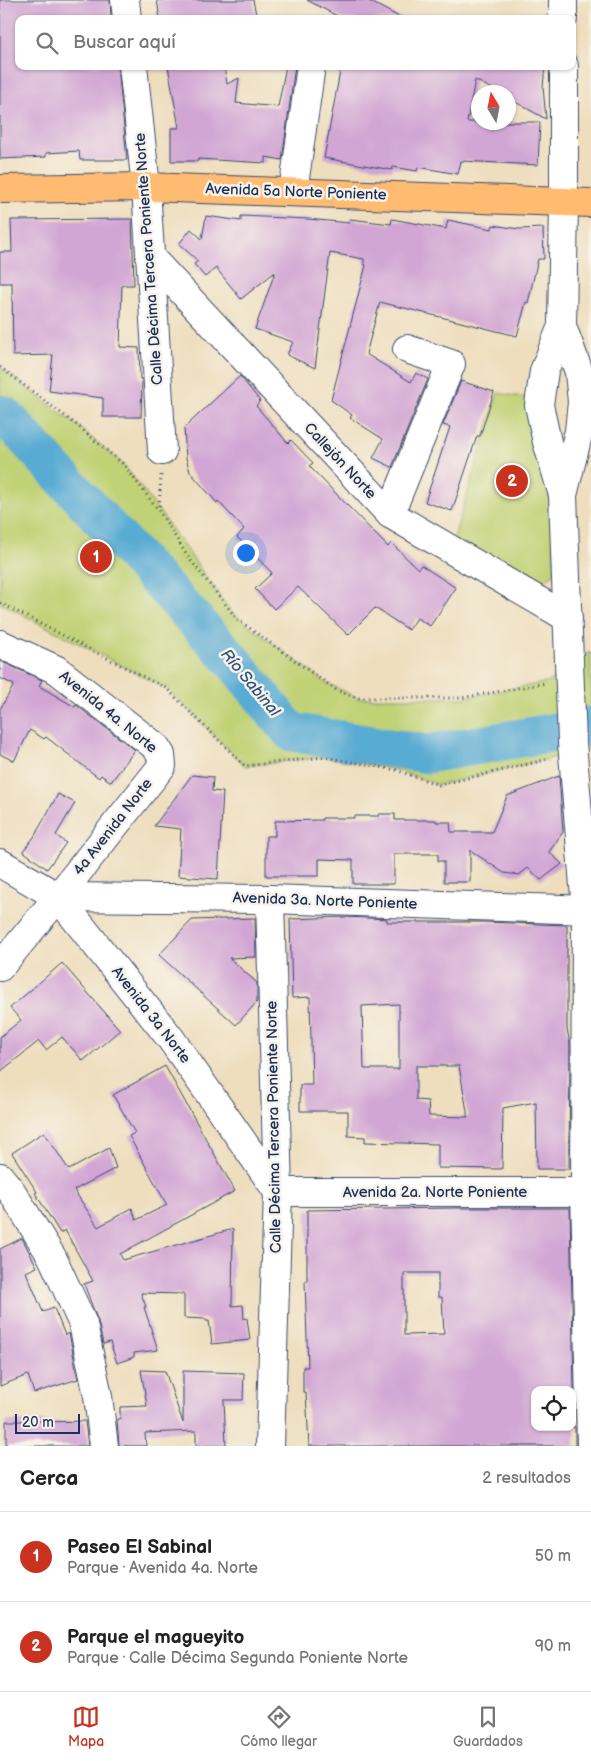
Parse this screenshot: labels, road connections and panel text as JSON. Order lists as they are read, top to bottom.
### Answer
{
  "streets": {
    "main road": ["Avenida 5a Norte Poniente"],
    "street": [
      "Calle Décima Tercera Poniente Norte",
      "Callejón Norte",
      "Avenida 4a. Norte",
      "4a Avenida Norte",
      "Avenida 3a. Norte Poniente",
      "Avenida 3a Norte",
      "Avenida 2a. Norte Poniente"
    ]
  },
  "crossings": [
    ["Avenida 5a Norte Poniente", "Calle Décima Tercera Poniente Norte"],
    ["Calle Décima Tercera Poniente Norte", "Callejón Norte"],
    ["Calle Décima Tercera Poniente Norte", "Avenida 3a. Norte Poniente"],
    ["Calle Décima Tercera Poniente Norte", "Avenida 3a Norte"],
    ["Calle Décima Tercera Poniente Norte", "Avenida 2a. Norte Poniente"],
    ["Avenida 4a. Norte", "4a Avenida Norte"],
    ["4a Avenida Norte", "Avenida 3a. Norte Poniente"],
    ["4a Avenida Norte", "Avenida 3a Norte"],
    ["Avenida 3a. Norte Poniente", "Avenida 3a Norte"],
    ["Avenida 3a Norte", "Avenida 2a. Norte Poniente"]
  ],
  "water": ["Río Sabinal"],
  "scale_bar": "20 m",
  "north": "top",
  "page": {
    "search": "Buscar aquí",
    "pins": ["2", "1"],
    "scale": "20 m",
    "heading": ["Cerca", "2 resultados"],
    "list": [
      {
        "mark": "1",
        "name": "Paseo El Sabinal",
        "note": "Parque · Avenida 4a. Norte",
        "value": "50 m"
      },
      {
        "mark": "2",
        "name": "Parque el magueyito",
        "note": "Parque · Calle Décima Segunda Poniente Norte",
        "value": "90 m"
      }
    ],
    "nav": ["Mapa", "Cómo llegar", "Guardados"]
  }
}
